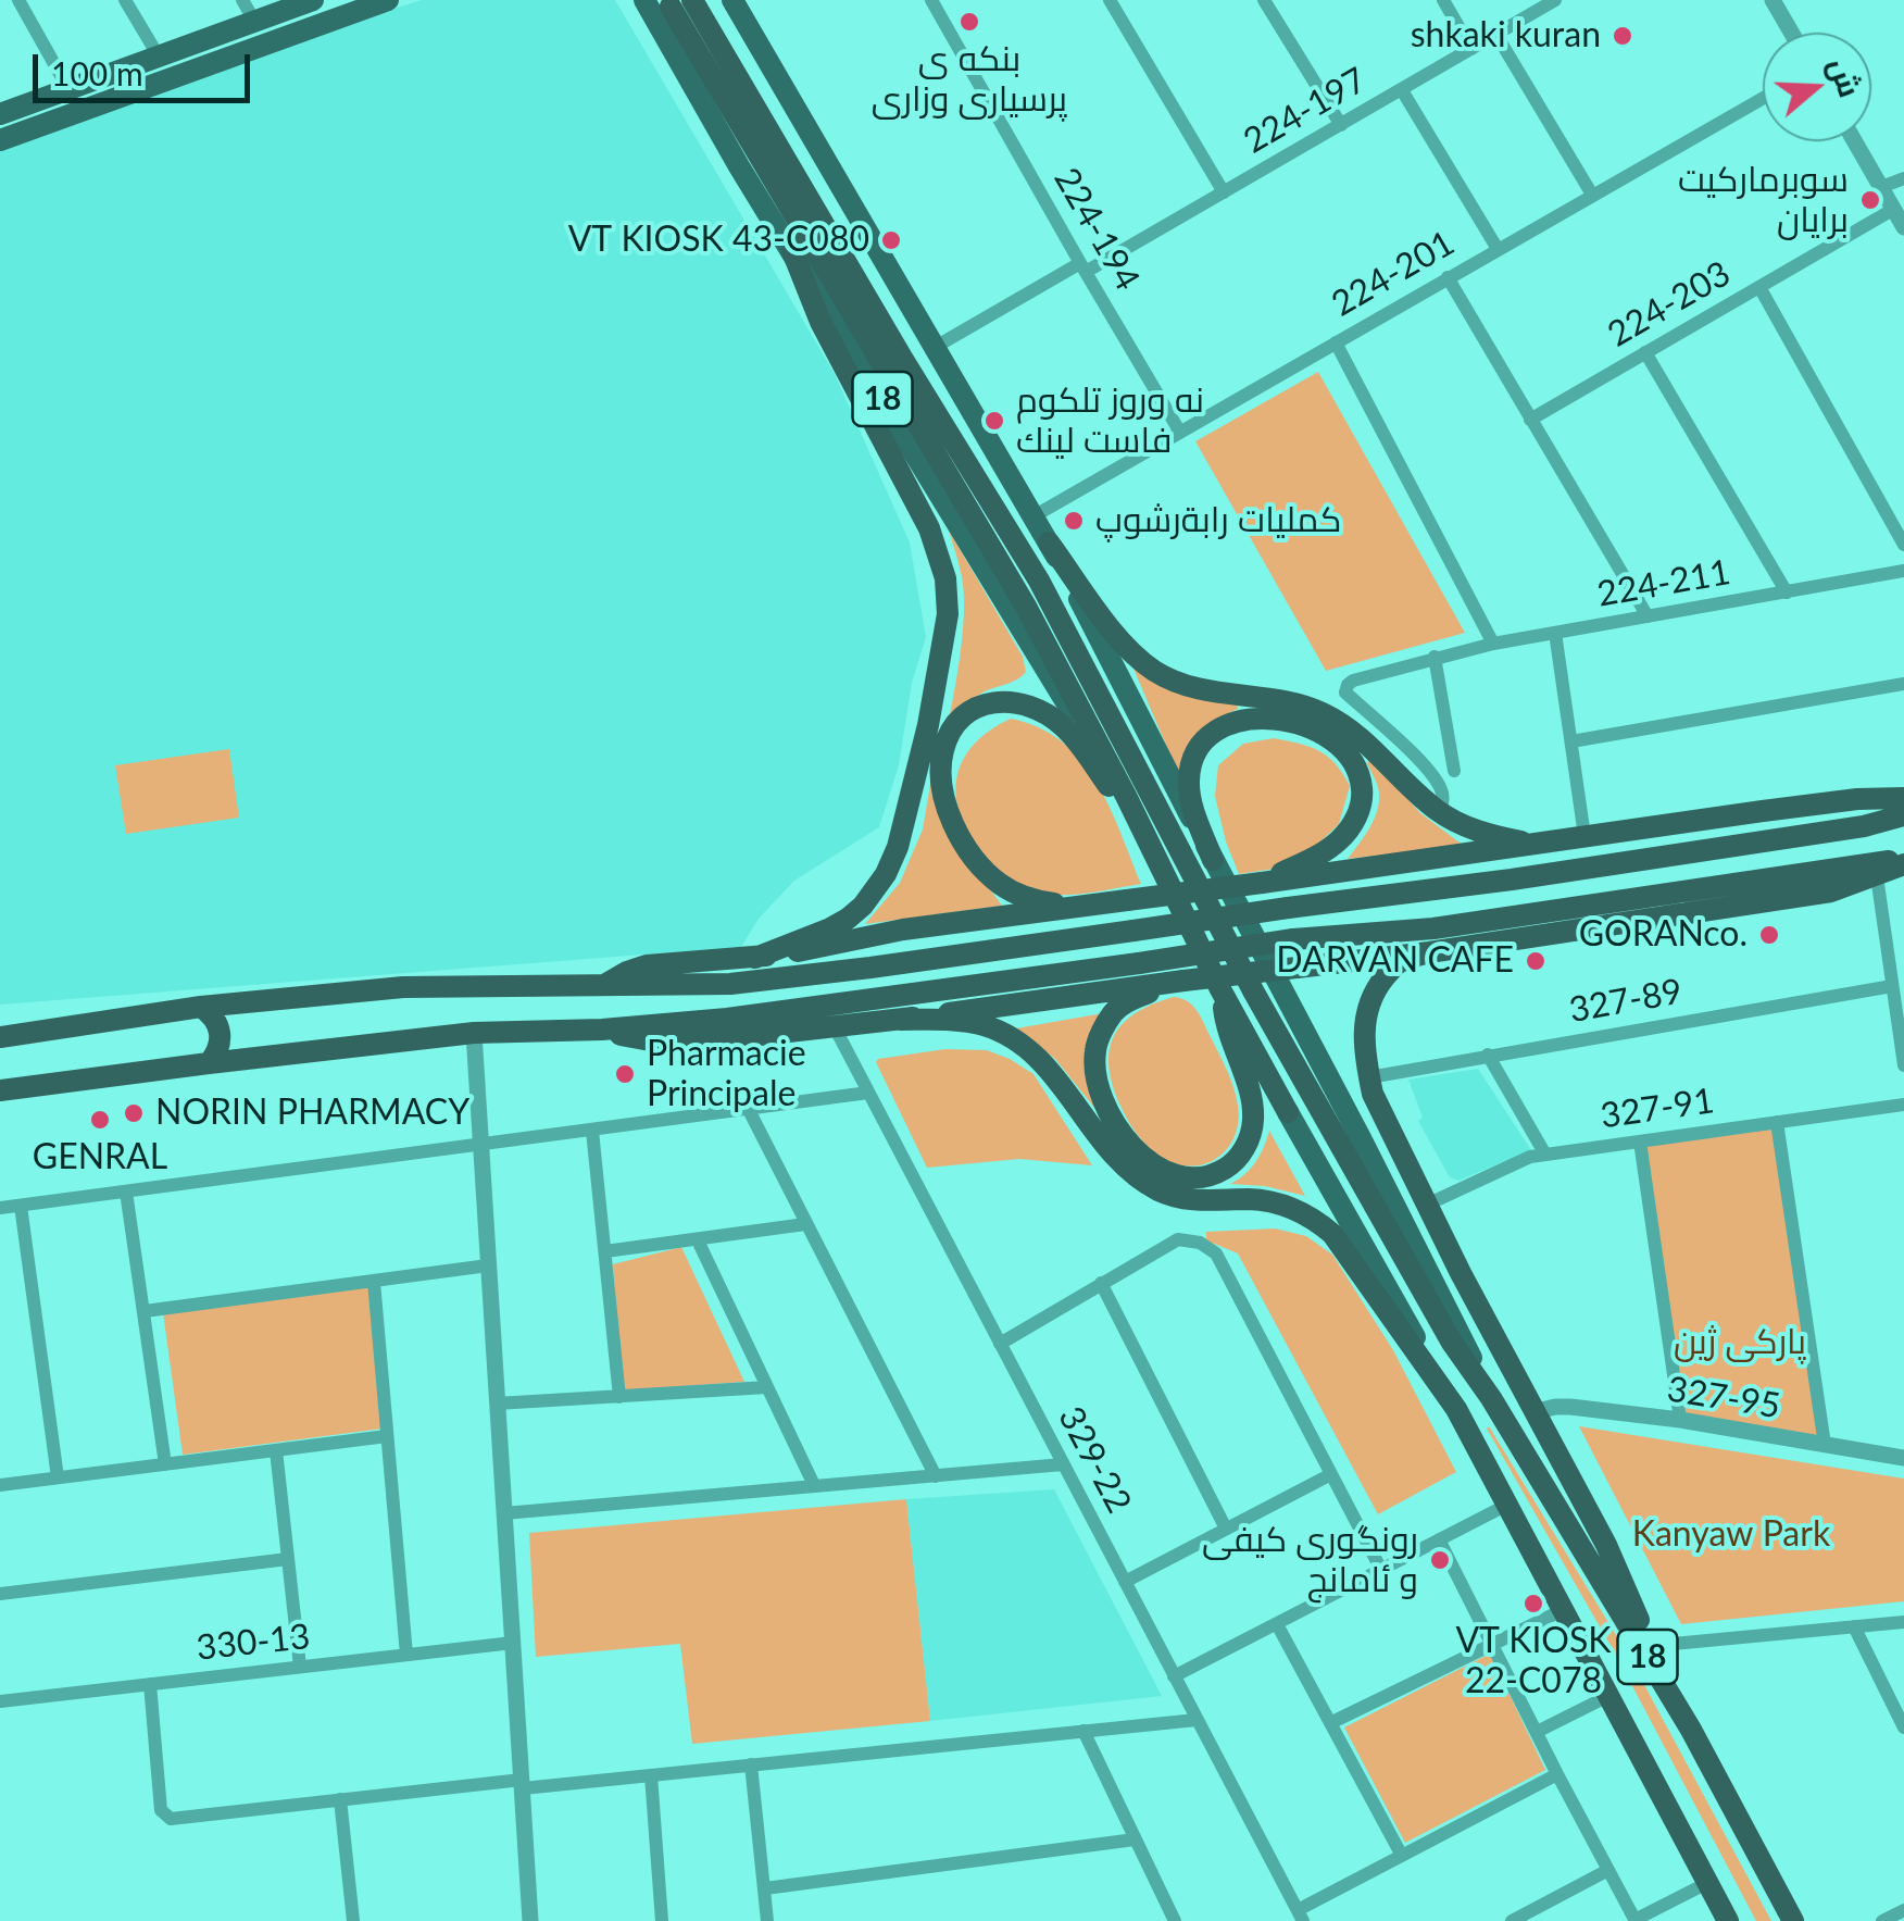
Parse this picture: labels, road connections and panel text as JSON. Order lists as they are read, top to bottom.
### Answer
{
  "streets": {
    "highway": ["18"],
    "street": [
      "224-197",
      "224-194",
      "224-201",
      "224-203",
      "224-211",
      "327-89",
      "327-91",
      "327-95",
      "329-22",
      "330-13"
    ]
  },
  "crossings": [
    ["224-197", "224-194"],
    ["224-194", "224-201"]
  ],
  "parks": ["پارکی ژین", "Kanyaw Park"],
  "places": [
    "بنكه ى پرسيارى وزارى",
    "shkaki kuran",
    "سوبرماركيت برايان",
    "VT KIOSK 43-C080",
    "نه وروز تلكوم فاست لينك",
    "کملیات رابةرشوپ",
    "GORANco.",
    "DARVAN CAFE",
    "Pharmacie Principale",
    "NORIN PHARMACY",
    "GENRAL",
    "رونگورى كيفى و ئامانج",
    "VT KIOSK 22-C078"
  ],
  "scale_bar": "100 m",
  "north": "right"
}
